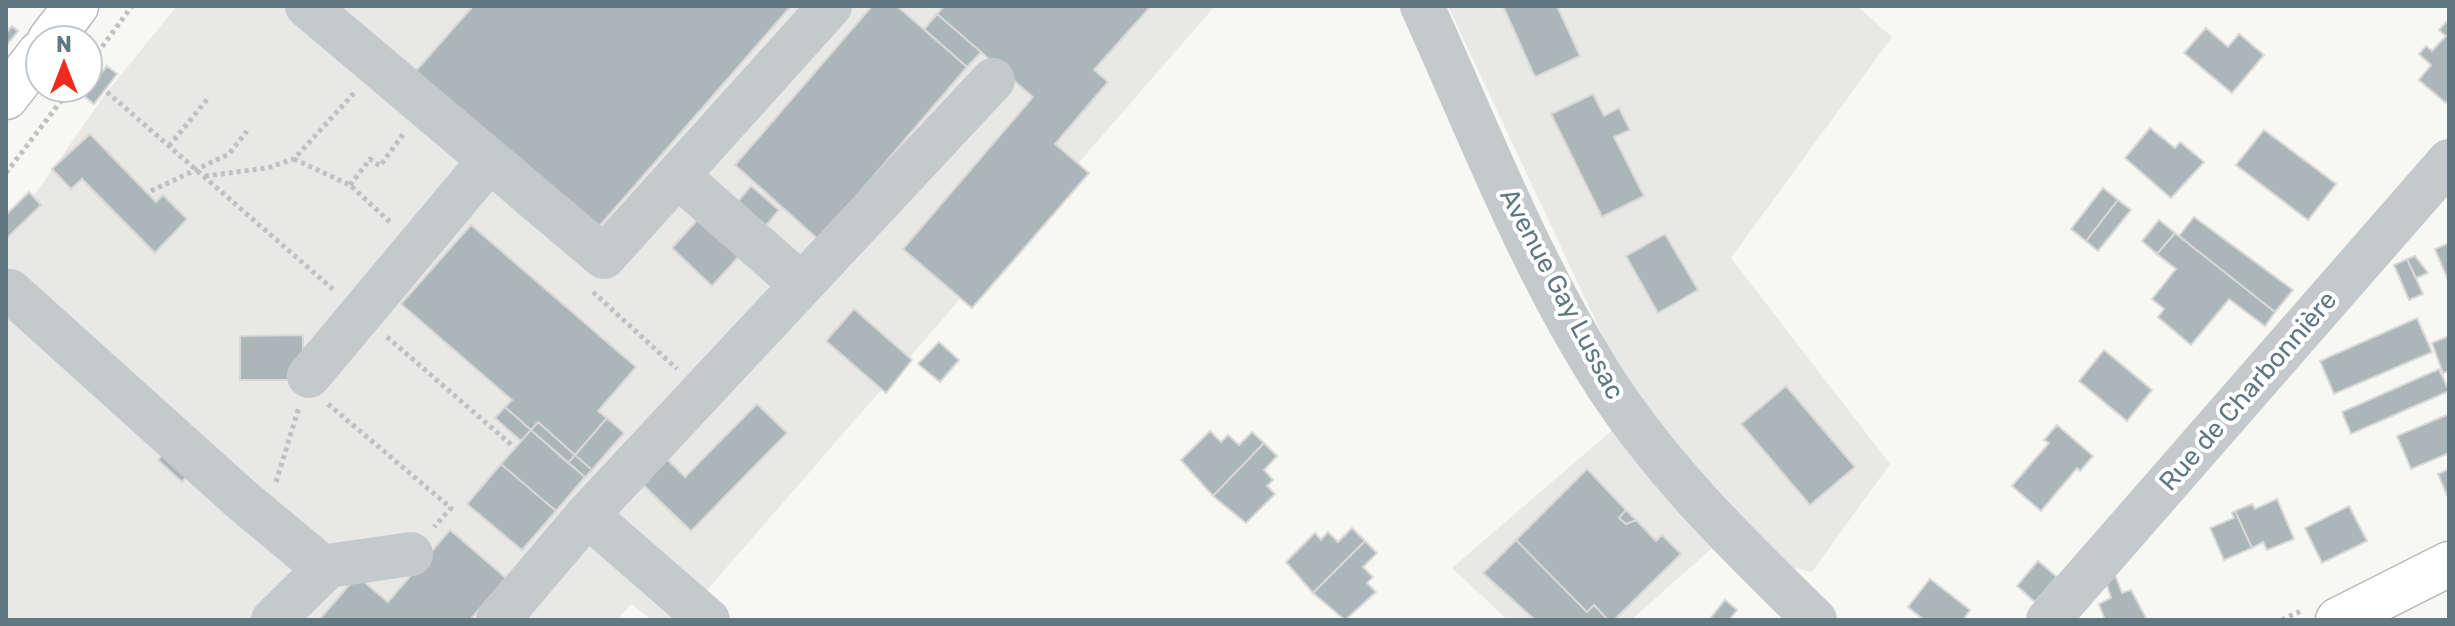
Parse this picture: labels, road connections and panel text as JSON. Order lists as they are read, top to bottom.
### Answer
{
  "streets": {
    "street": ["Avenue Gay Lussac", "Rue de Charbonnière"]
  },
  "north": "top"
}
